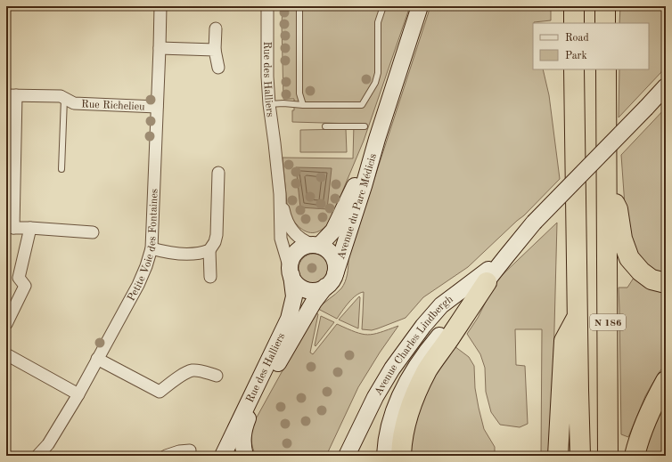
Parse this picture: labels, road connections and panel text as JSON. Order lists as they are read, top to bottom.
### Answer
{
  "streets": {
    "highway": ["N 186"],
    "street": [
      "Rue des Halliers",
      "Rue Richelieu",
      "Avenue du Parc Médicis",
      "Petite Voie des Fontaines",
      "Avenue Charles Lindbergh"
    ]
  },
  "crossings": [
    ["Rue des Halliers", "Avenue du Parc Médicis"],
    ["Rue Richelieu", "Petite Voie des Fontaines"]
  ],
  "legend": ["Road", "Park"]
}
